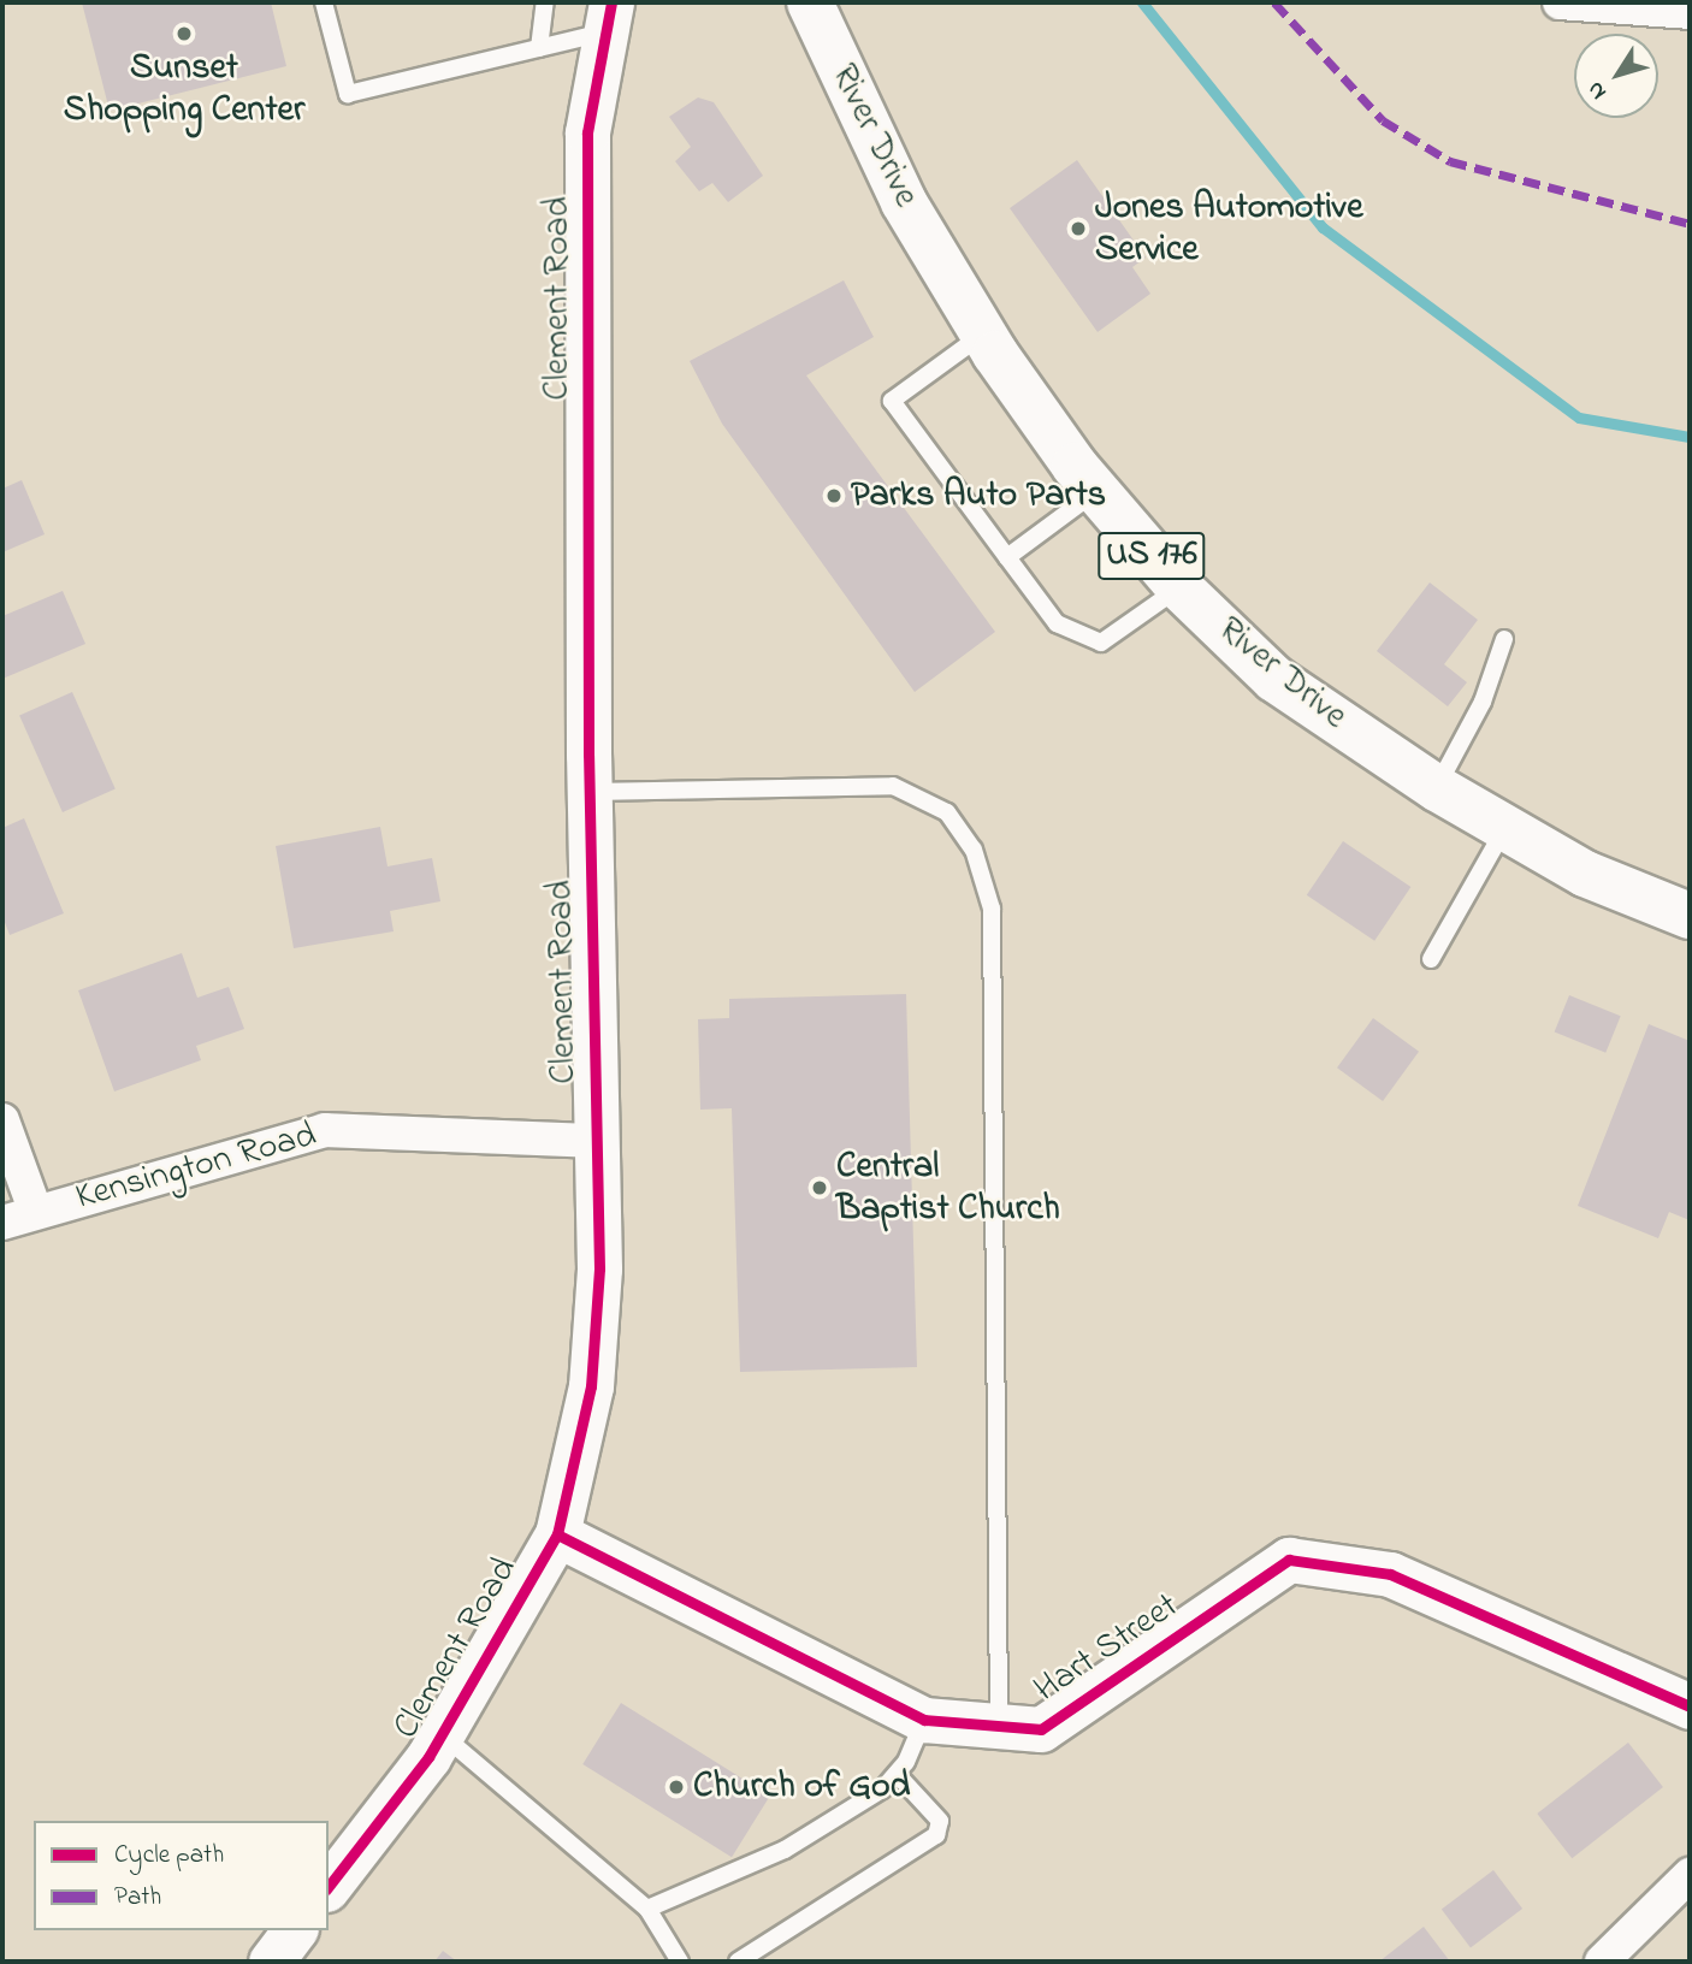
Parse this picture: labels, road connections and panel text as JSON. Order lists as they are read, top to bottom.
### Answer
{
  "streets": {
    "main road": ["River Drive", "US 176"],
    "street": ["Clement Road", "Kensington Road", "Hart Street"]
  },
  "crossings": [
    ["Clement Road", "Kensington Road"],
    ["Clement Road", "Hart Street"]
  ],
  "places": [
    "Sunset Shopping Center",
    "Jones Automotive Service",
    "Parks Auto Parts",
    "Central Baptist Church",
    "Church of God"
  ],
  "legend": ["Cycle path", "Path"],
  "north": "bottom left"
}
